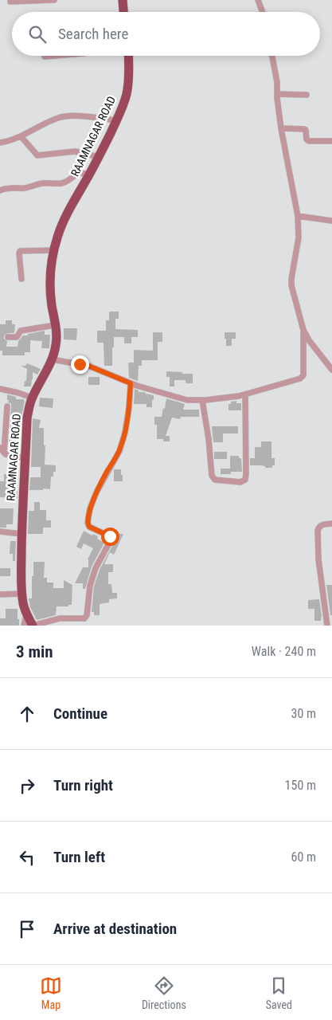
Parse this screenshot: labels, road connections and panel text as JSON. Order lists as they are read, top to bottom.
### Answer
{
  "streets": {
    "highway": ["RAAMNAGAR ROAD"]
  },
  "page": {
    "search": "Search here",
    "heading": ["3 min", "Walk · 240 m"],
    "list": [
      ["Continue", "30 m"],
      ["Turn right", "150 m"],
      ["Turn left", "60 m"],
      "Arrive at destination"
    ],
    "nav": ["Map", "Directions", "Saved"]
  }
}
